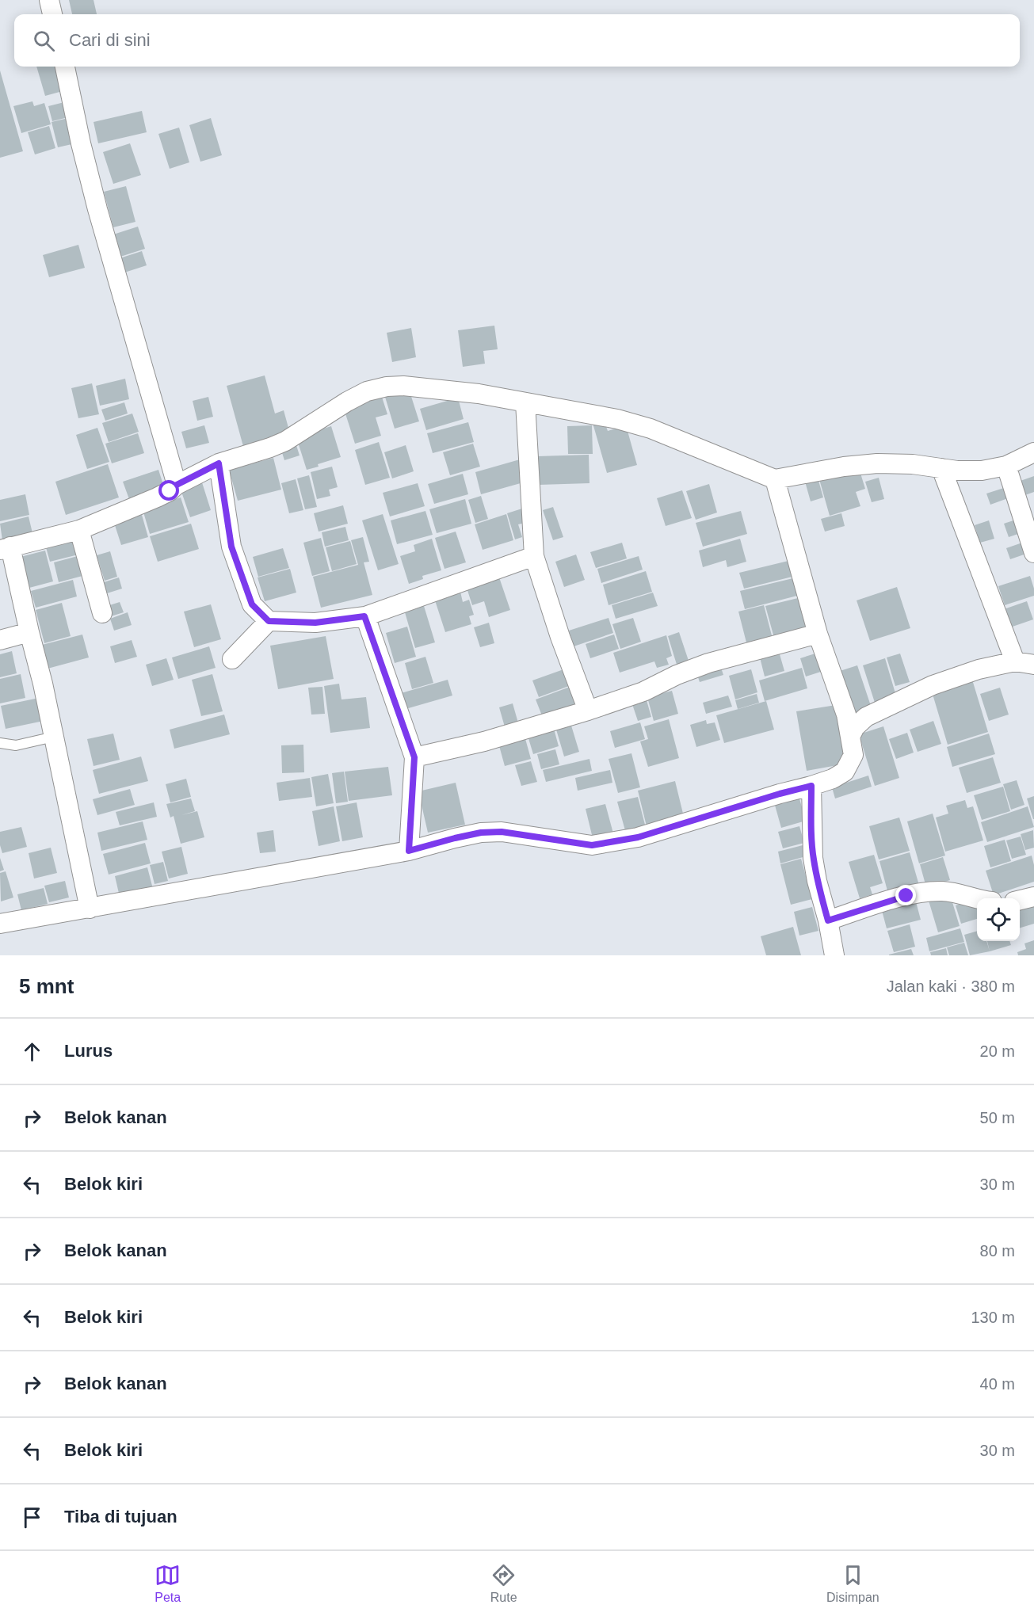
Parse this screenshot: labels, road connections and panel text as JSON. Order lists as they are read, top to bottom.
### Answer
{
  "page": {
    "search": "Cari di sini",
    "heading": ["5 mnt", "Jalan kaki · 380 m"],
    "list": [
      ["Lurus", "20 m"],
      ["Belok kanan", "50 m"],
      ["Belok kiri", "30 m"],
      ["Belok kanan", "80 m"],
      ["Belok kiri", "130 m"],
      ["Belok kanan", "40 m"],
      ["Belok kiri", "30 m"],
      "Tiba di tujuan"
    ],
    "nav": ["Peta", "Rute", "Disimpan"]
  }
}
